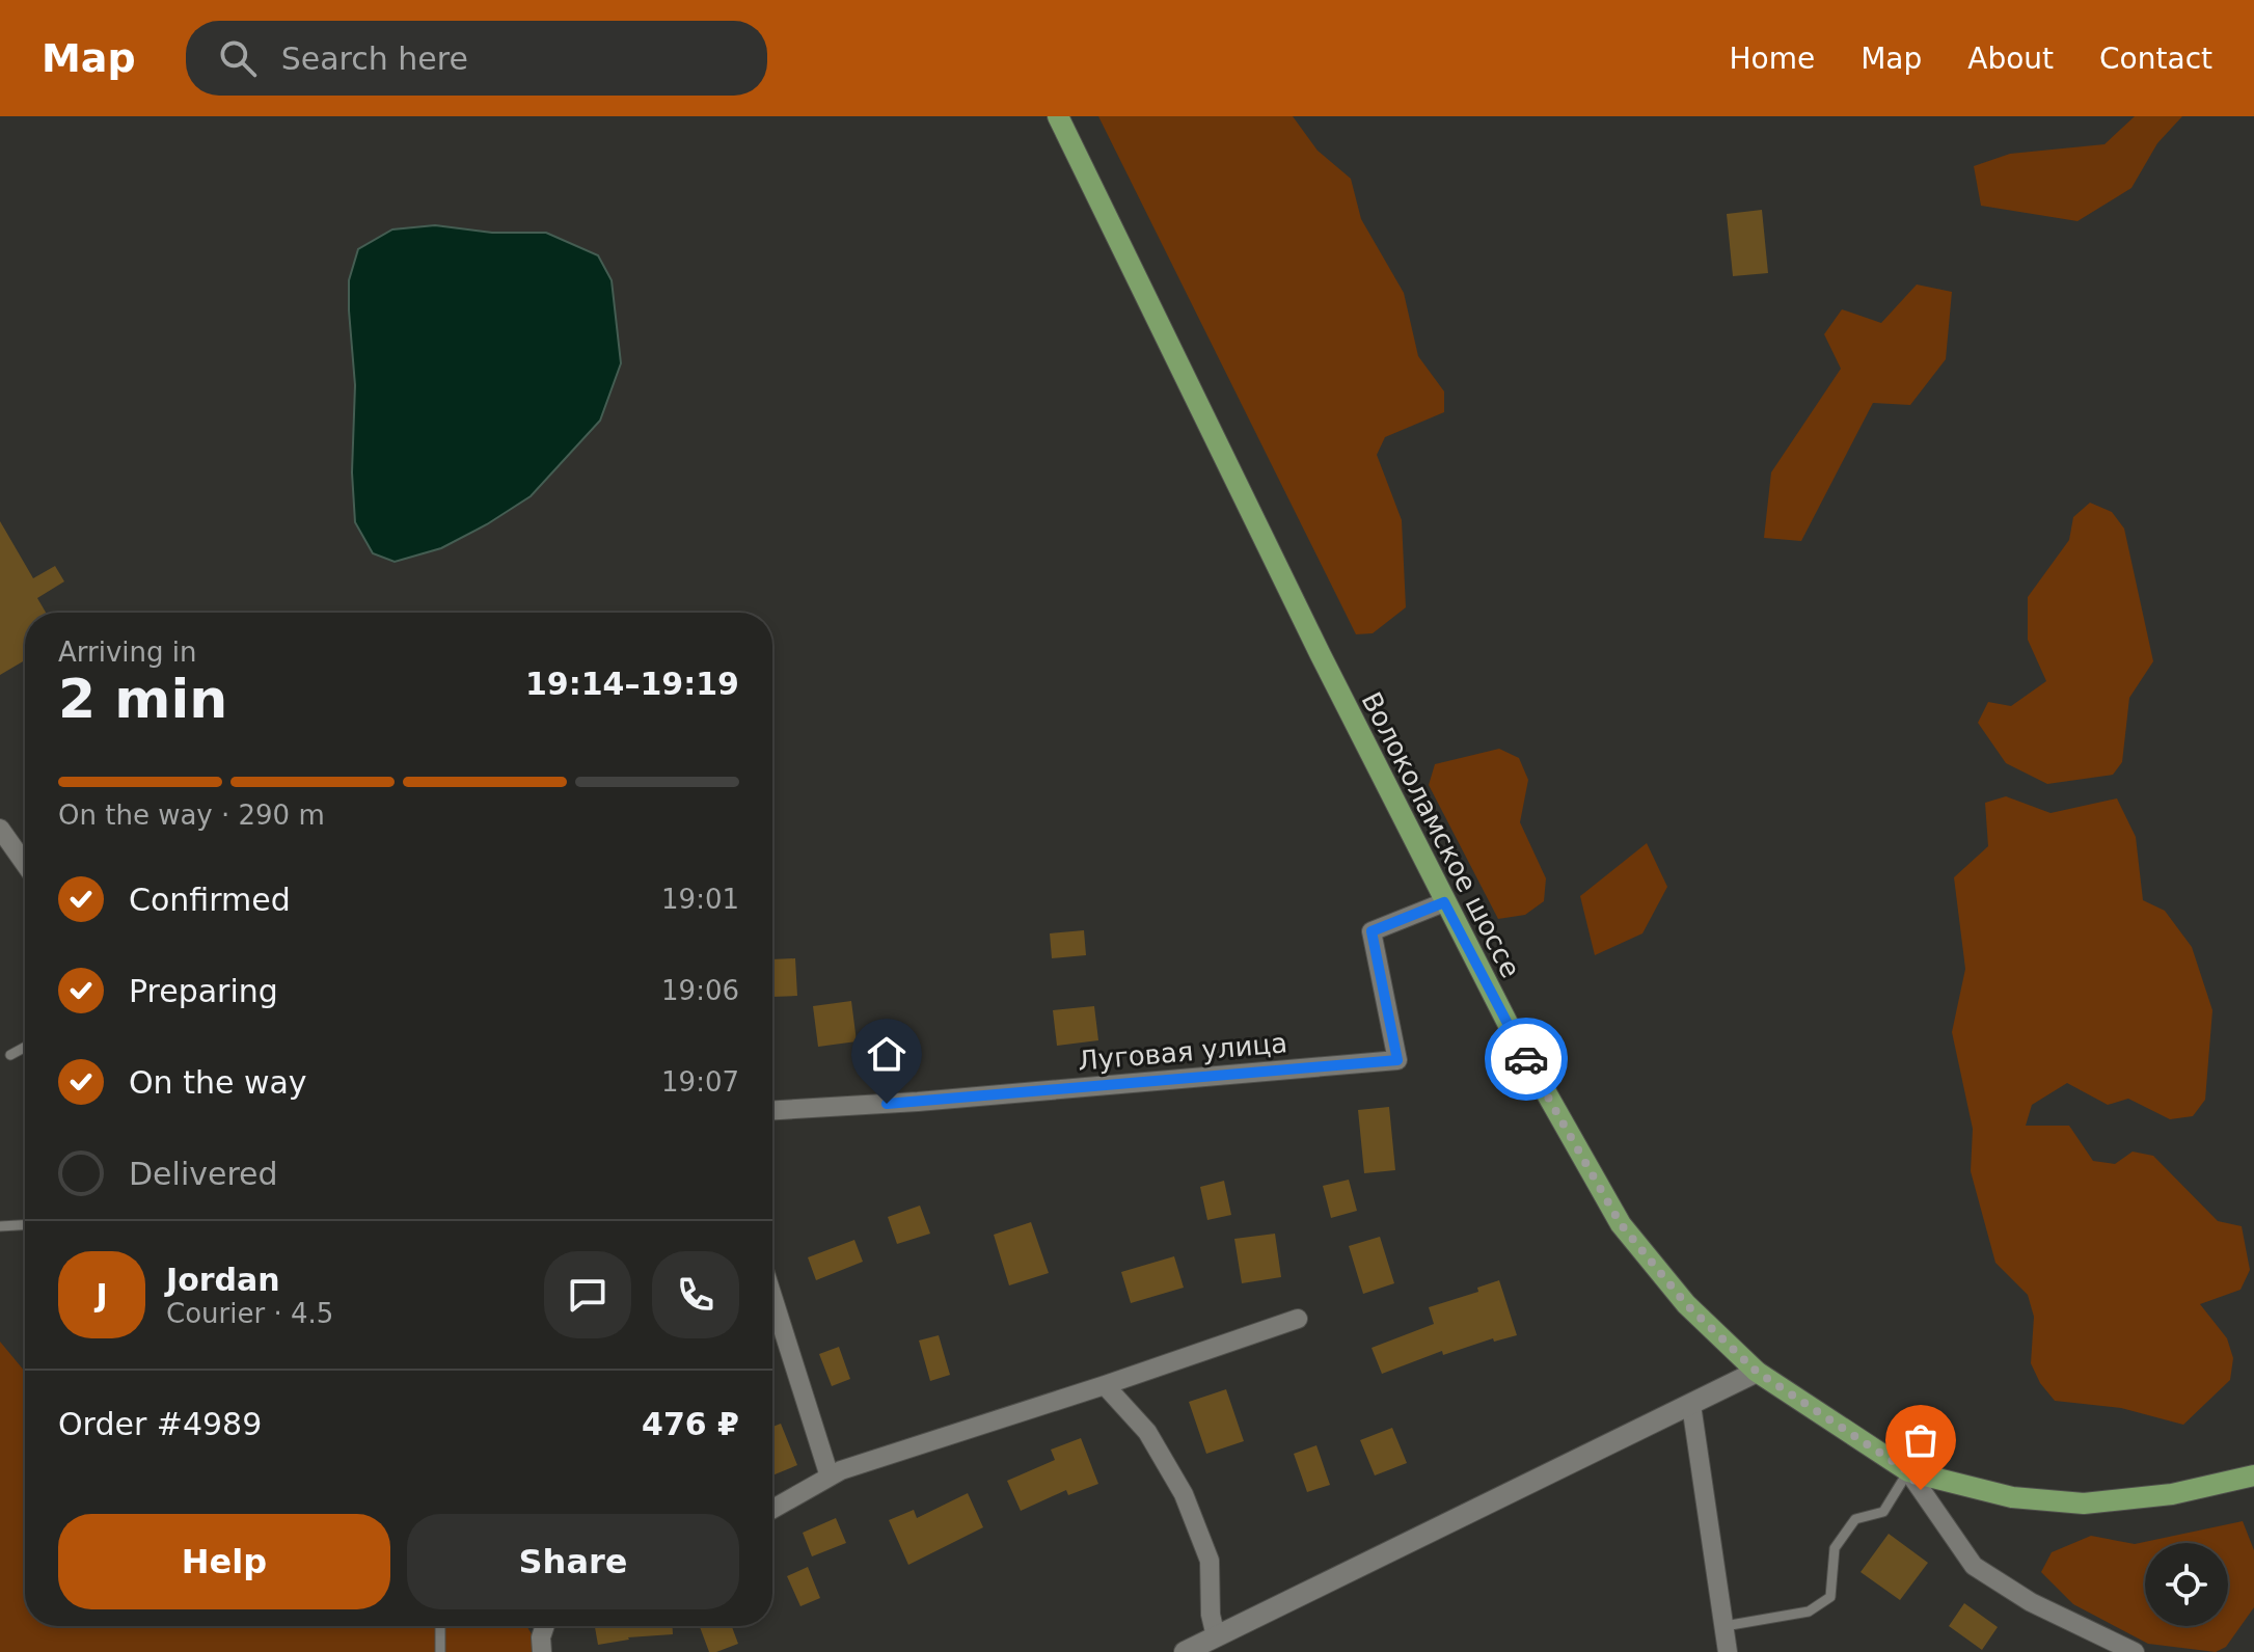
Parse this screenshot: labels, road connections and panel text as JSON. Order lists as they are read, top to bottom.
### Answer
{
  "streets": {
    "main road": ["Волоколамское шоссе"],
    "street": ["Луговая улица"]
  },
  "crossings": [
    ["Волоколамское шоссе", "Луговая улица"]
  ],
  "page": {
    "header": "Map",
    "search": "Search here",
    "nav": [
      "Home",
      "Map",
      "About",
      "Contact"
    ],
    "heading": ["2 min", "Arriving in", "19:14–19:19"],
    "panel": [
      "Jordan",
      "Courier · 4.5",
      "Order #4989",
      "476 ₽"
    ],
    "bar": "On the way · 290 m",
    "list": [
      ["Confirmed", "19:01"],
      ["Preparing", "19:06"],
      ["On the way", "19:07"],
      "Delivered"
    ],
    "round": "J",
    "buttons": ["Help", "Share"]
  }
}
